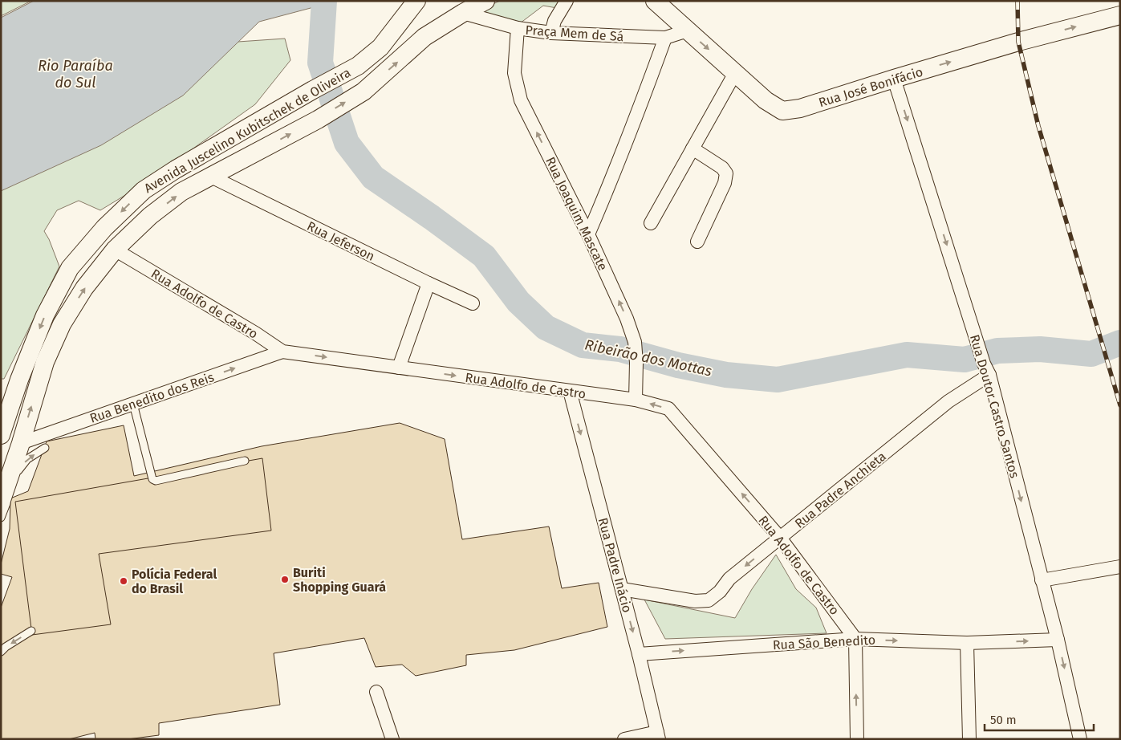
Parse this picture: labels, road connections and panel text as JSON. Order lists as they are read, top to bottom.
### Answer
{
  "streets": {
    "street": [
      "Praça Mem de Sá",
      "Rua José Bonifácio",
      "Avenida Juscelino Kubitschek de Oliveira",
      "Rua Joaquim Mascate",
      "Rua Jeferson",
      "Rua Adolfo de Castro",
      "Rua Benedito dos Reis",
      "Rua Doutor Castro Santos",
      "Rua Padre Anchieta",
      "Rua Padre Inácio",
      "Rua São Benedito"
    ]
  },
  "crossings": [
    ["Praça Mem de Sá", "Rua José Bonifácio"],
    ["Praça Mem de Sá", "Avenida Juscelino Kubitschek de Oliveira"],
    ["Praça Mem de Sá", "Rua Joaquim Mascate"],
    ["Rua José Bonifácio", "Rua Doutor Castro Santos"],
    ["Avenida Juscelino Kubitschek de Oliveira", "Rua Jeferson"],
    ["Avenida Juscelino Kubitschek de Oliveira", "Rua Adolfo de Castro"],
    ["Avenida Juscelino Kubitschek de Oliveira", "Rua Benedito dos Reis"],
    ["Rua Joaquim Mascate", "Rua Adolfo de Castro"],
    ["Rua Adolfo de Castro", "Rua Benedito dos Reis"],
    ["Rua Adolfo de Castro", "Rua Padre Anchieta"],
    ["Rua Adolfo de Castro", "Rua Padre Inácio"],
    ["Rua Adolfo de Castro", "Rua São Benedito"],
    ["Rua Doutor Castro Santos", "Rua Padre Anchieta"],
    ["Rua Doutor Castro Santos", "Rua São Benedito"],
    ["Rua Padre Anchieta", "Rua Padre Inácio"],
    ["Rua Padre Inácio", "Rua São Benedito"]
  ],
  "one_way": [
    "Rua José Bonifácio",
    "Rua Joaquim Mascate",
    "Rua Benedito dos Reis",
    "Rua Doutor Castro Santos",
    "Rua Padre Anchieta",
    "Rua Padre Inácio",
    "Rua São Benedito"
  ],
  "water": ["Rio Paraíba do Sul", "Ribeirão dos Mottas"],
  "places": ["Buriti Shopping Guará", "Polícia Federal do Brasil"],
  "scale_bar": "50 m"
}
